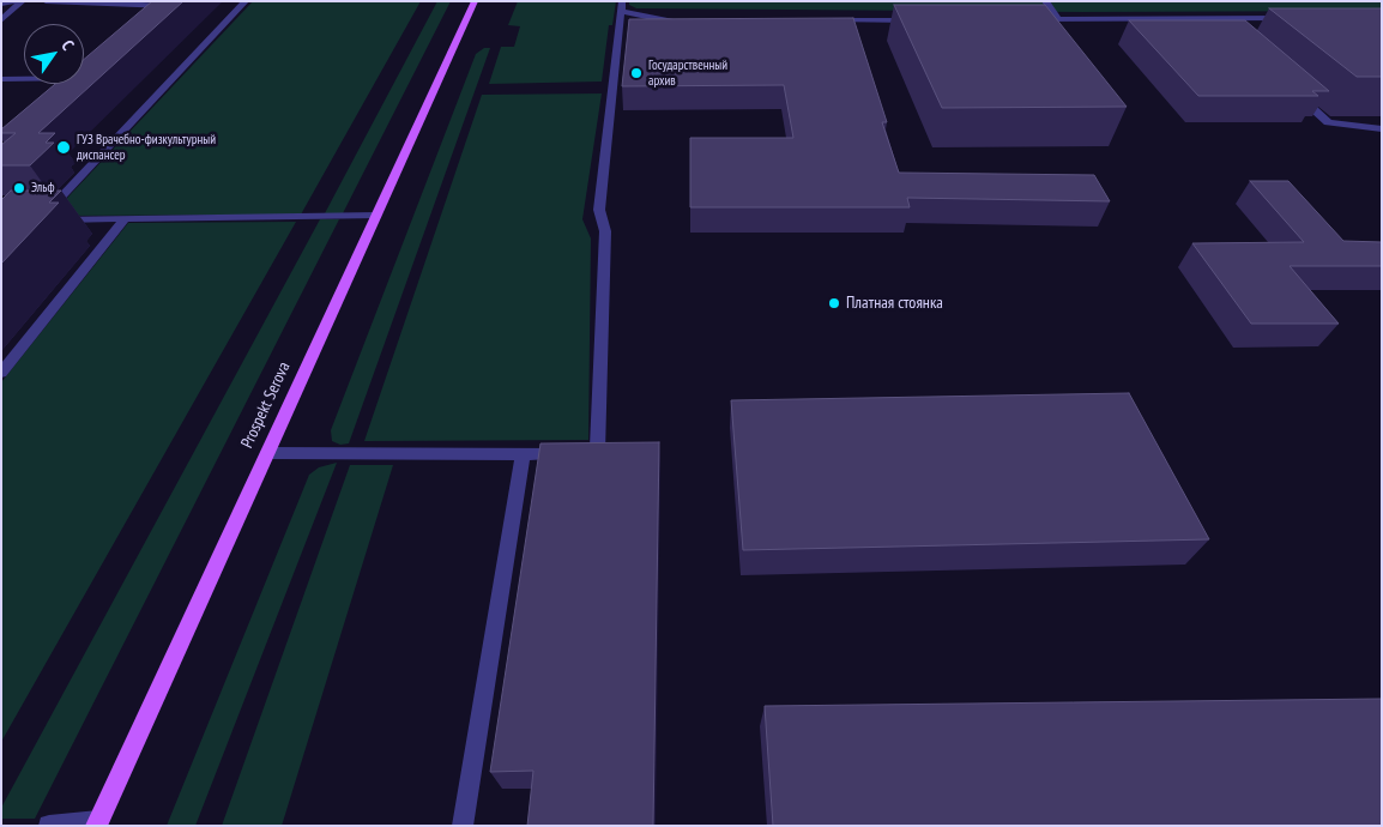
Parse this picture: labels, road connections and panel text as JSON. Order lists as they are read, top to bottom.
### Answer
{
  "streets": {
    "main road": ["Prospekt Serova"]
  },
  "places": [
    "Государственный архив",
    "ГУЗ Врачебно-физкультурный диспансер",
    "Эльф",
    "Платная стоянка"
  ],
  "north": "top right"
}
